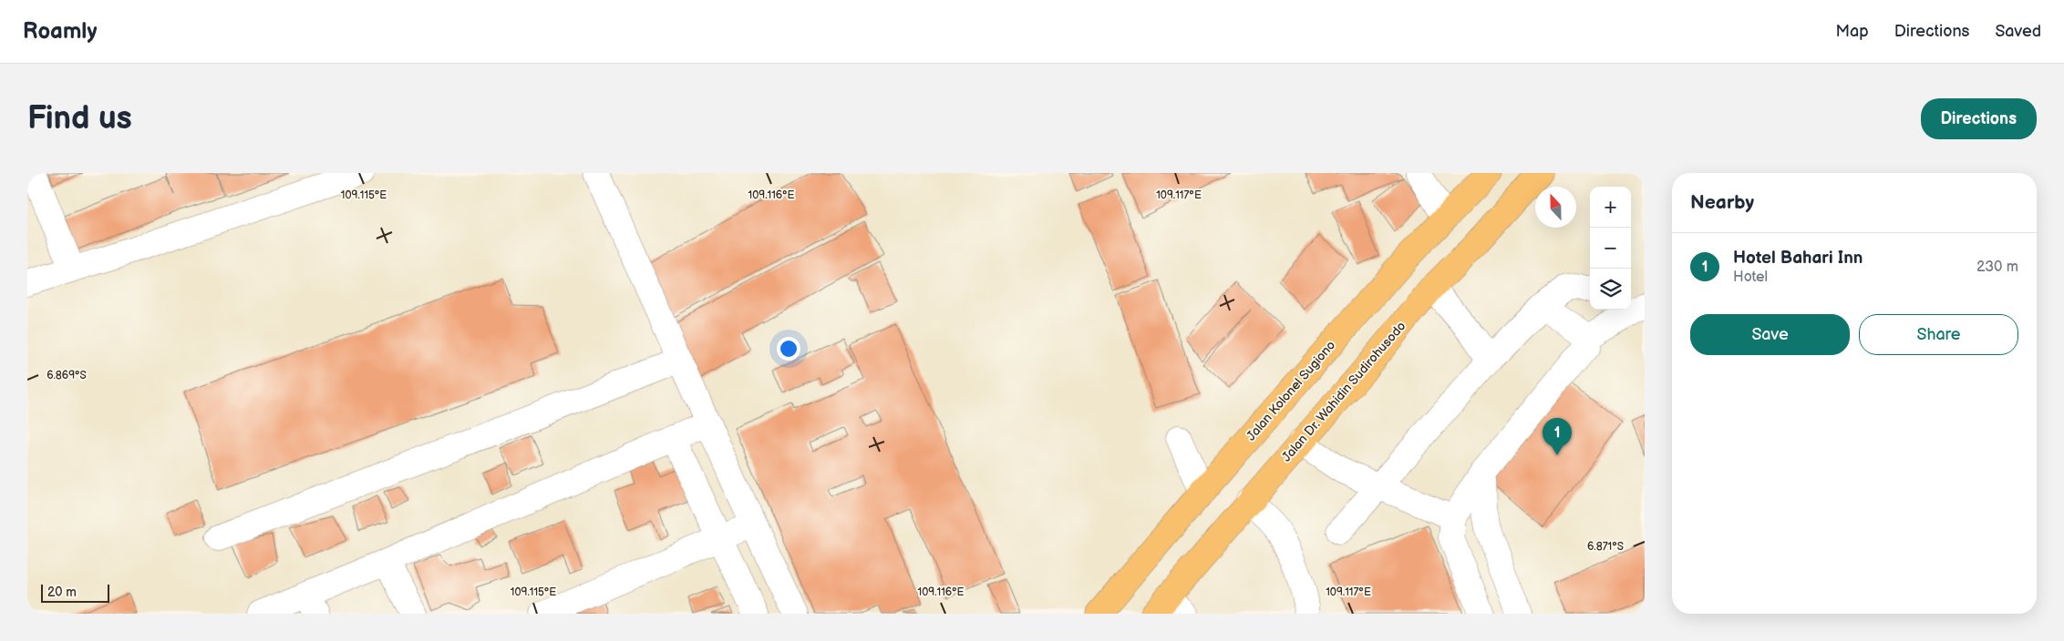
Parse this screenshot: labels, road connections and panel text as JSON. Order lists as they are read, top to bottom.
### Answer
{
  "streets": {
    "highway": ["Jalan Kolonel Sugiono", "Jalan Dr. Wahidin Sudirohusodo"]
  },
  "scale_bar": "20 m",
  "north": "top",
  "page": {
    "header": "Roamly",
    "nav": ["Map", "Directions", "Saved"],
    "buttons": [
      "Directions",
      ["Save", "Share"]
    ],
    "title": "Find us",
    "heading": "Nearby",
    "map_buttons": ["+", "−"],
    "list": [
      {
        "mark": "1",
        "name": "Hotel Bahari Inn",
        "note": "Hotel",
        "value": "230 m"
      }
    ],
    "pins": "1",
    "scale": "20 m"
  },
  "coordinates": [
    "109.117°E",
    "109.116°E",
    "109.115°E",
    "6.869°S",
    "6.871°S"
  ]
}
